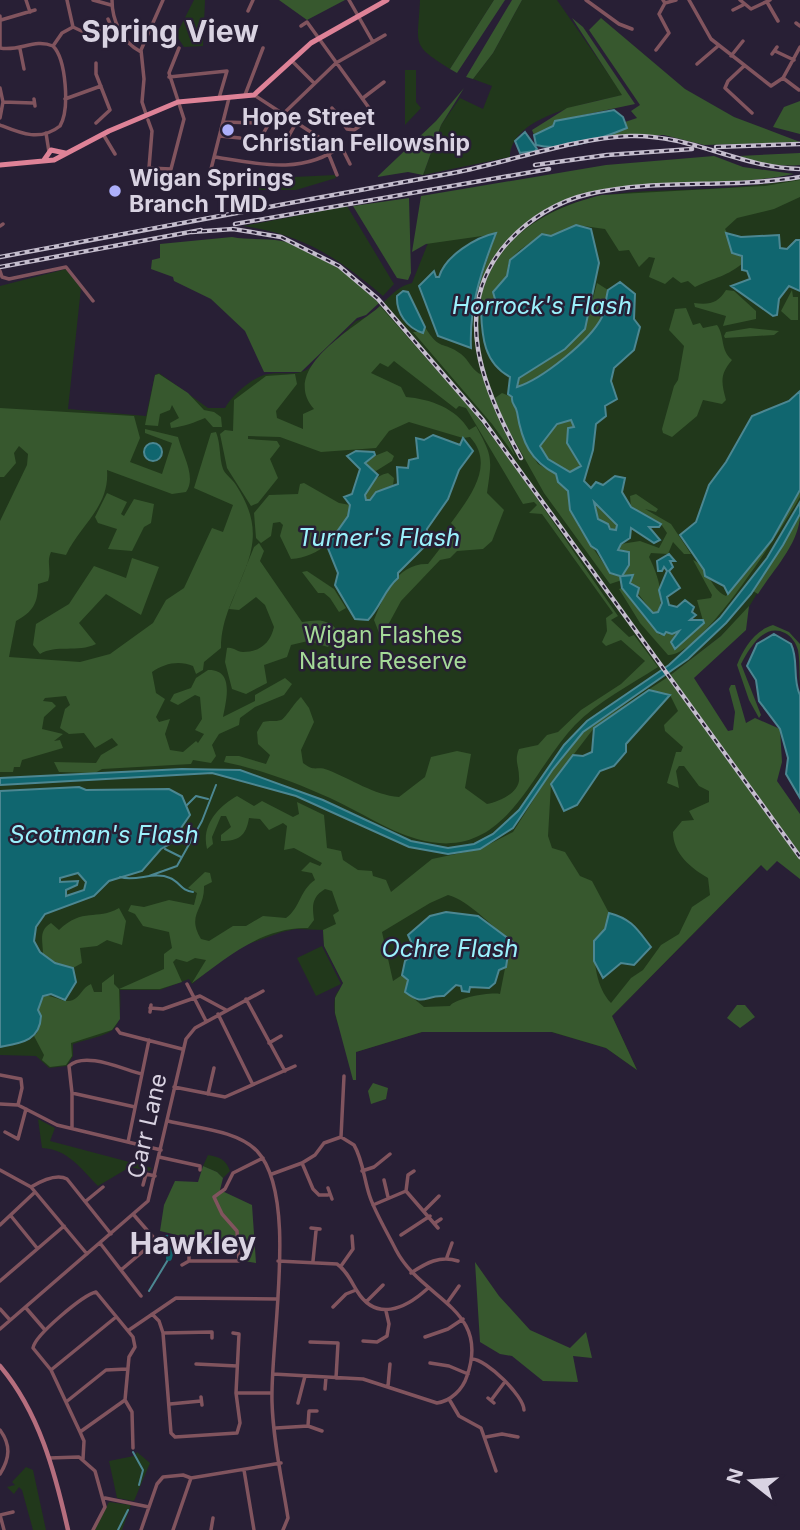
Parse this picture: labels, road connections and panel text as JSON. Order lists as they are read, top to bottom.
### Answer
{
  "streets": {
    "street": ["Carr Lane"]
  },
  "districts": ["Spring View", "Hawkley"],
  "water": [
    "Horrock's Flash",
    "Turner's Flash",
    "Scotman's Flash",
    "Ochre Flash"
  ],
  "parks": ["Wigan Flashes Nature Reserve"],
  "places": ["Hope Street Christian Fellowship", "Wigan Springs Branch TMD"],
  "north": "left"
}
